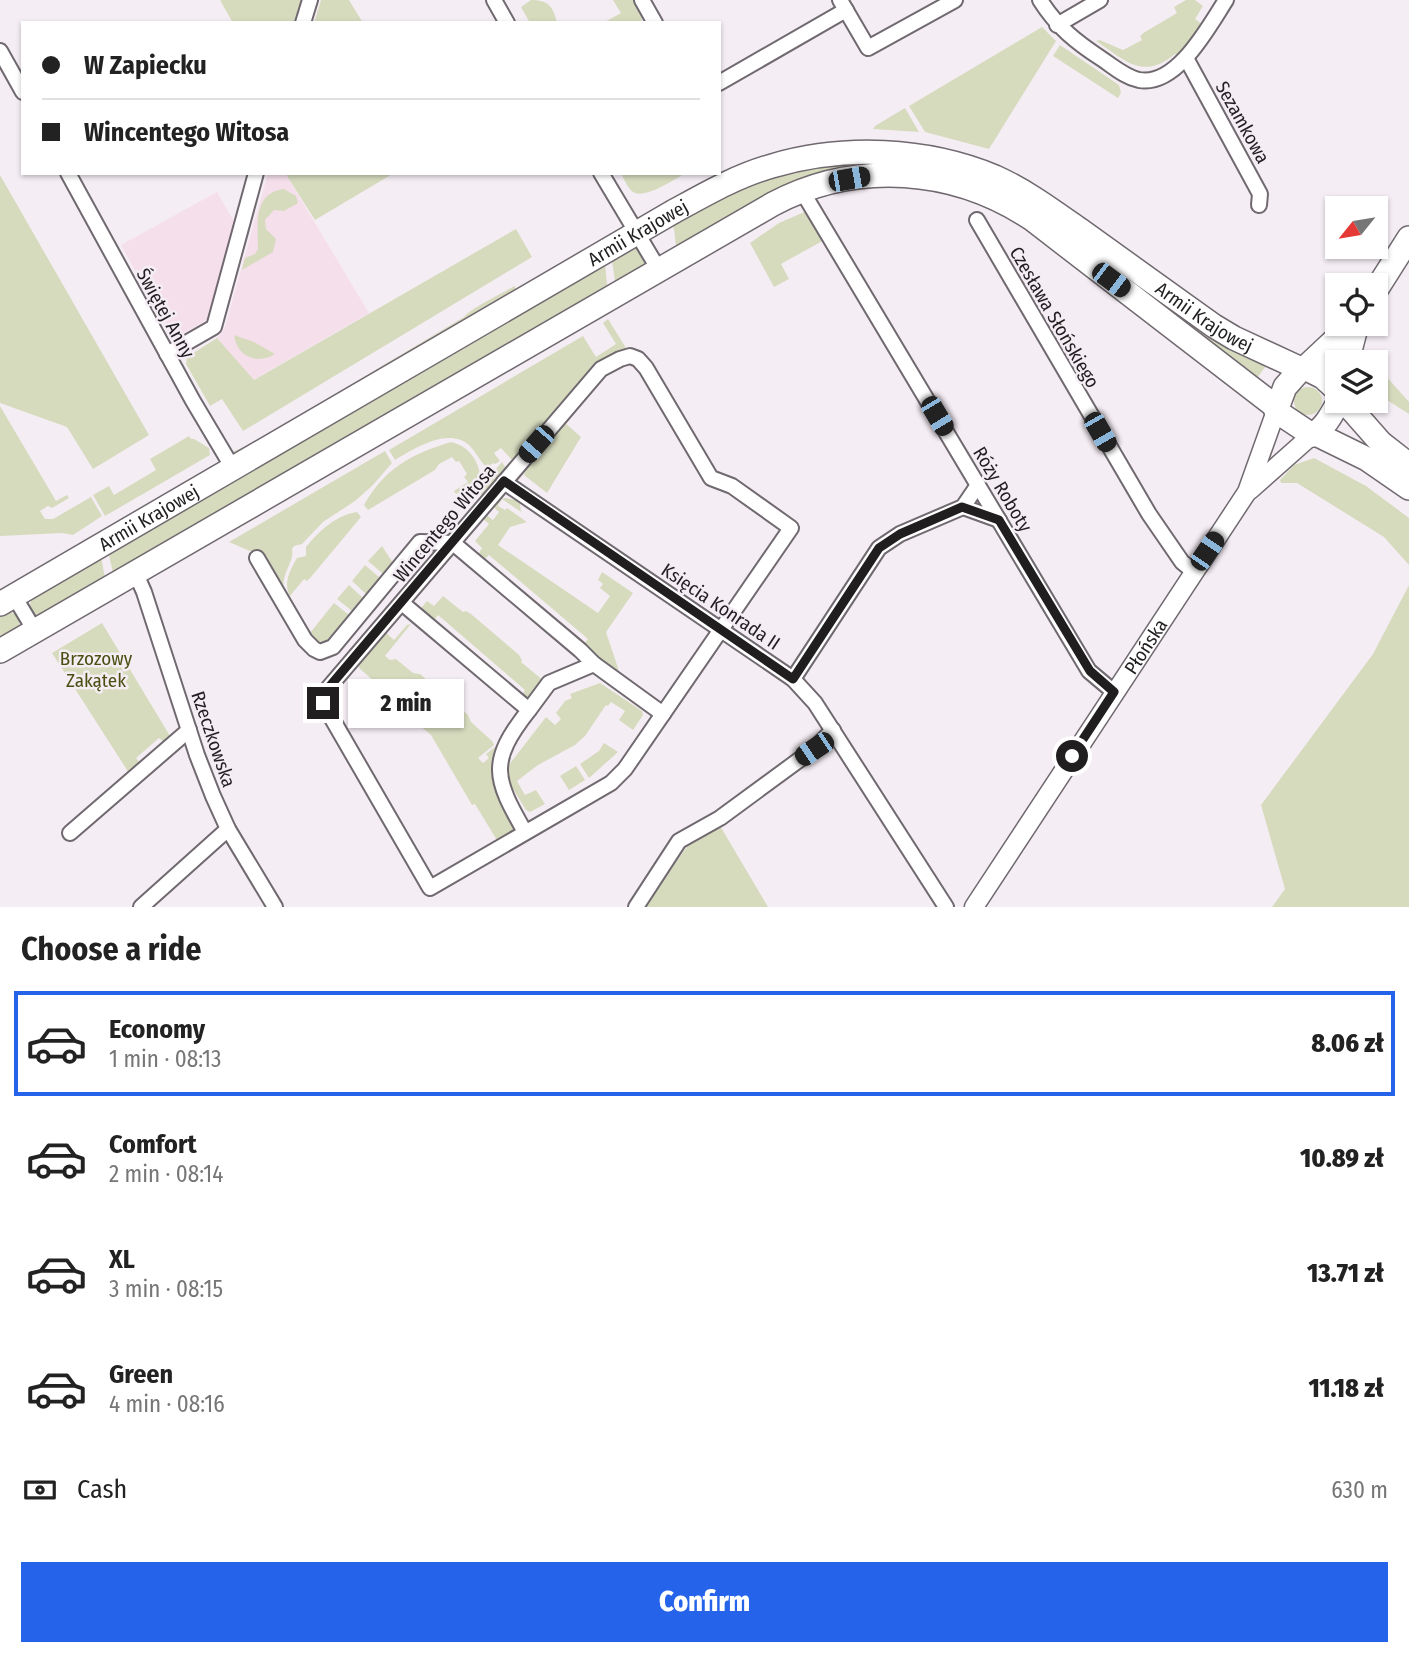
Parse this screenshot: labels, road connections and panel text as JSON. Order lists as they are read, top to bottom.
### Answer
{
  "streets": {
    "main road": ["Armii Krajowej"],
    "street": [
      "Sezamkowa",
      "Świętej Anny",
      "Czesława Słońskiego",
      "Róży Roboty",
      "Wincentego Witosa",
      "Księcia Konrada II",
      "Płońska",
      "Rzeczkowska"
    ]
  },
  "crossings": [
    ["Armii Krajowej", "Świętej Anny"],
    ["Armii Krajowej", "Róży Roboty"],
    ["Armii Krajowej", "Płońska"],
    ["Armii Krajowej", "Rzeczkowska"],
    ["Czesława Słońskiego", "Płońska"],
    ["Róży Roboty", "Płońska"],
    ["Wincentego Witosa", "Księcia Konrada II"]
  ],
  "parks": ["Brzozowy Zakątek"],
  "north": "bottom left",
  "page": {
    "banner": ["W Zapiecku", "Wincentego Witosa"],
    "bubble": "2 min",
    "heading": "Choose a ride",
    "list": [
      {
        "name": "Economy",
        "note": "1 min · 08:13",
        "value": "8.06 zł"
      },
      {
        "name": "Comfort",
        "note": "2 min · 08:14",
        "value": "10.89 zł"
      },
      {
        "name": "XL",
        "note": "3 min · 08:15",
        "value": "13.71 zł"
      },
      {
        "name": "Green",
        "note": "4 min · 08:16",
        "value": "11.18 zł"
      }
    ],
    "pay": ["Cash", "630 m"],
    "buttons": "Confirm"
  }
}
